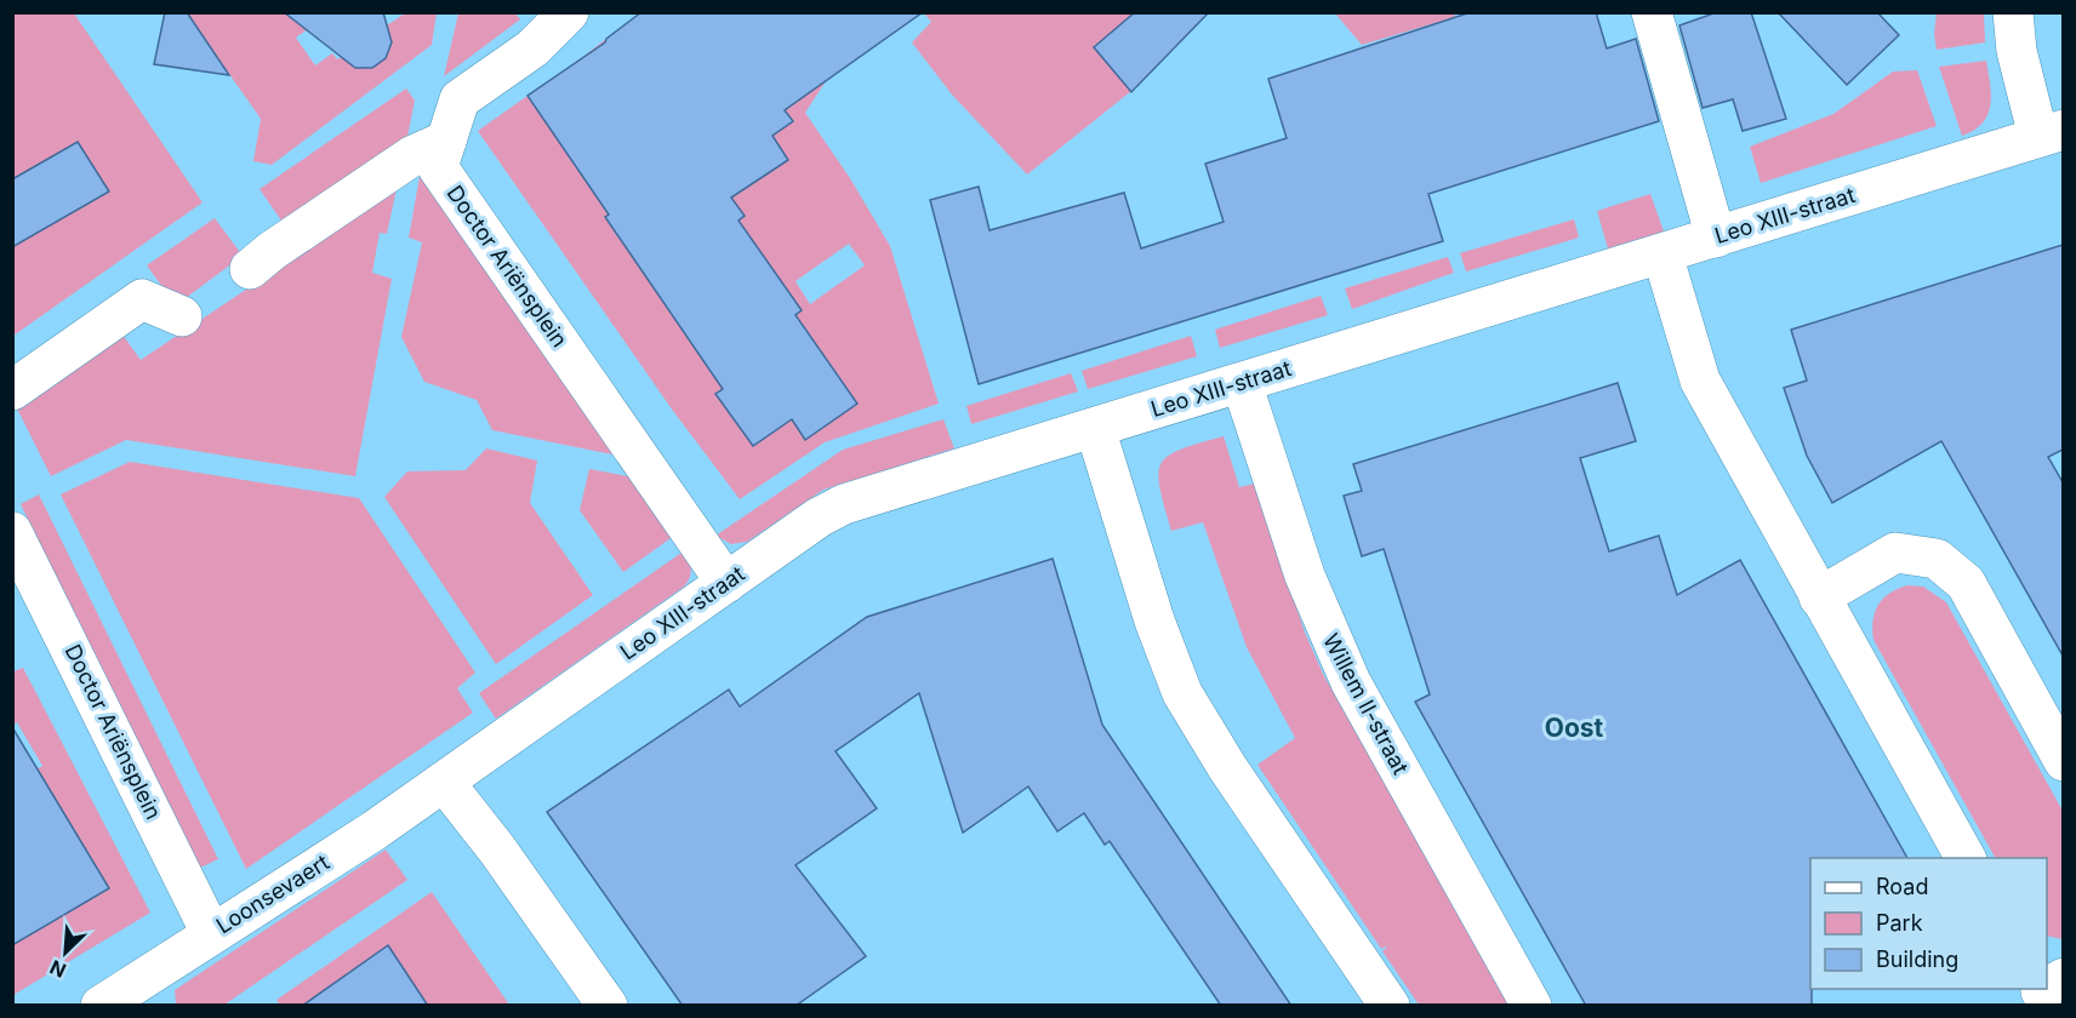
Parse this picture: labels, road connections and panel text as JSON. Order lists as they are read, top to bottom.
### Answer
{
  "streets": {
    "street": [
      "Leo XIII-straat",
      "Doctor Ariënsplein",
      "Willem II-straat",
      "Loonsevaert"
    ]
  },
  "crossings": [
    ["Leo XIII-straat", "Doctor Ariënsplein"],
    ["Leo XIII-straat", "Willem II-straat"],
    ["Leo XIII-straat", "Loonsevaert"],
    ["Doctor Ariënsplein", "Loonsevaert"]
  ],
  "districts": ["Oost"],
  "legend": ["Road", "Park", "Building"],
  "north": "bottom left"
}
